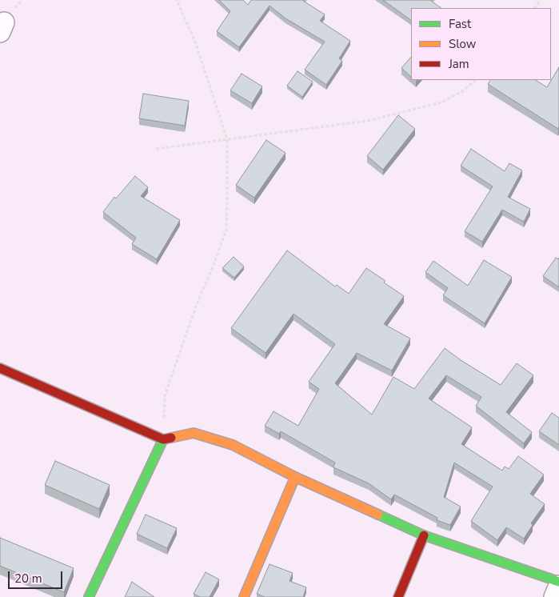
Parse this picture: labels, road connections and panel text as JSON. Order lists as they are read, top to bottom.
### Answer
{
  "legend": ["Fast", "Slow", "Jam"],
  "scale_bar": "20 m"
}
